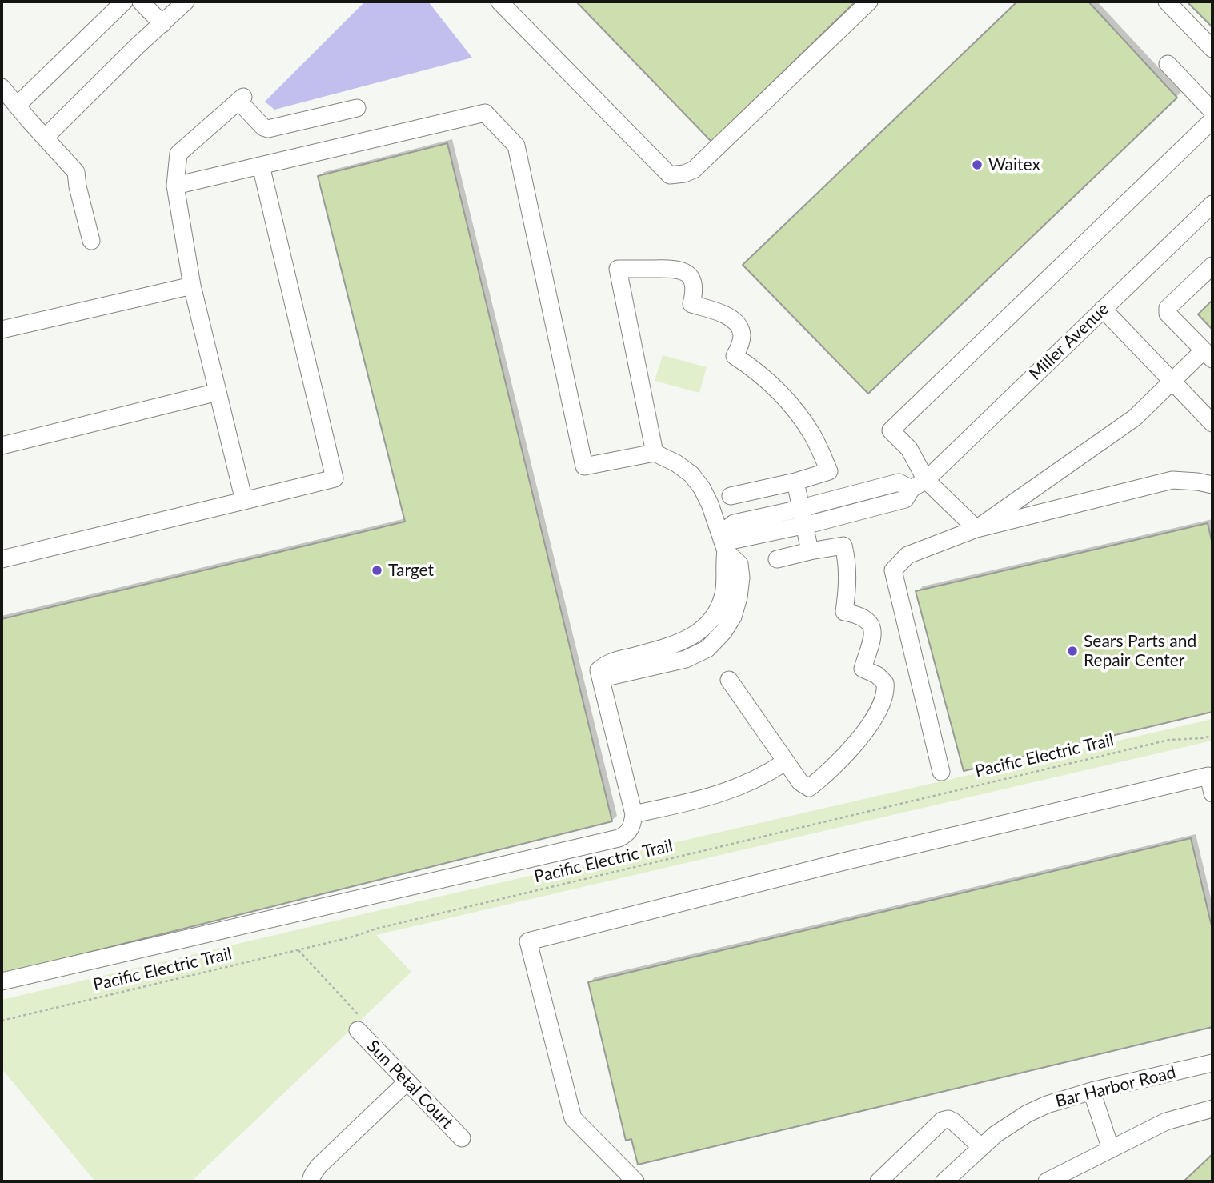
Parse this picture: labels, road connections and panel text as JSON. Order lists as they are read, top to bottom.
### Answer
{
  "streets": {
    "street": ["Miller Avenue", "Sun Petal Court", "Bar Harbor Road"],
    "path": ["Pacific Electric Trail"]
  },
  "places": ["Waitex", "Target", "Sears Parts and Repair Center"]
}
